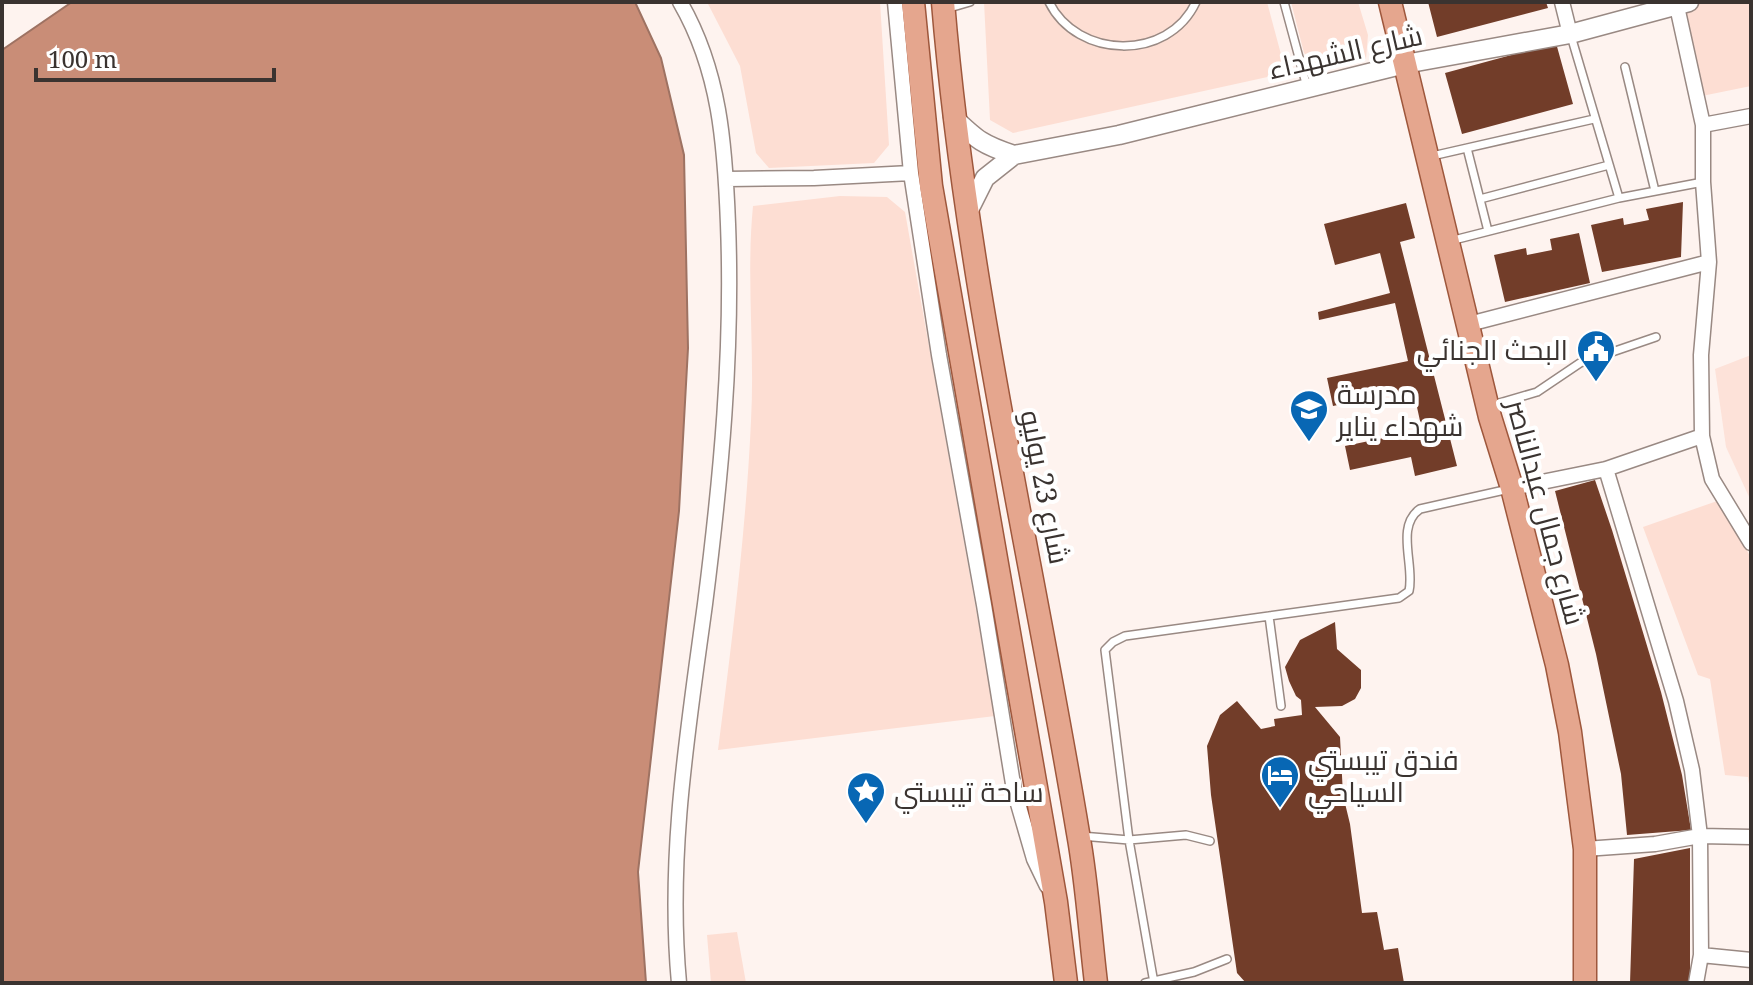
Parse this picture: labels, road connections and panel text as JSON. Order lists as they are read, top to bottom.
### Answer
{
  "streets": {
    "main road": ["شارع 23 يوليو", "شارع جمال عبدالناصر"],
    "street": ["شارع الشهداء"]
  },
  "crossings": [
    ["شارع الشهداء", "شارع 23 يوليو"],
    ["شارع الشهداء", "شارع جمال عبدالناصر"]
  ],
  "places": {
    "public building": ["البحث الجنائي"],
    "school or university": ["مدرسة شهداء يناير"],
    "hotel": ["فندق تيبستي السياحي"],
    "place": ["ساحة تيبستي"]
  },
  "scale_bar": "100 m"
}
